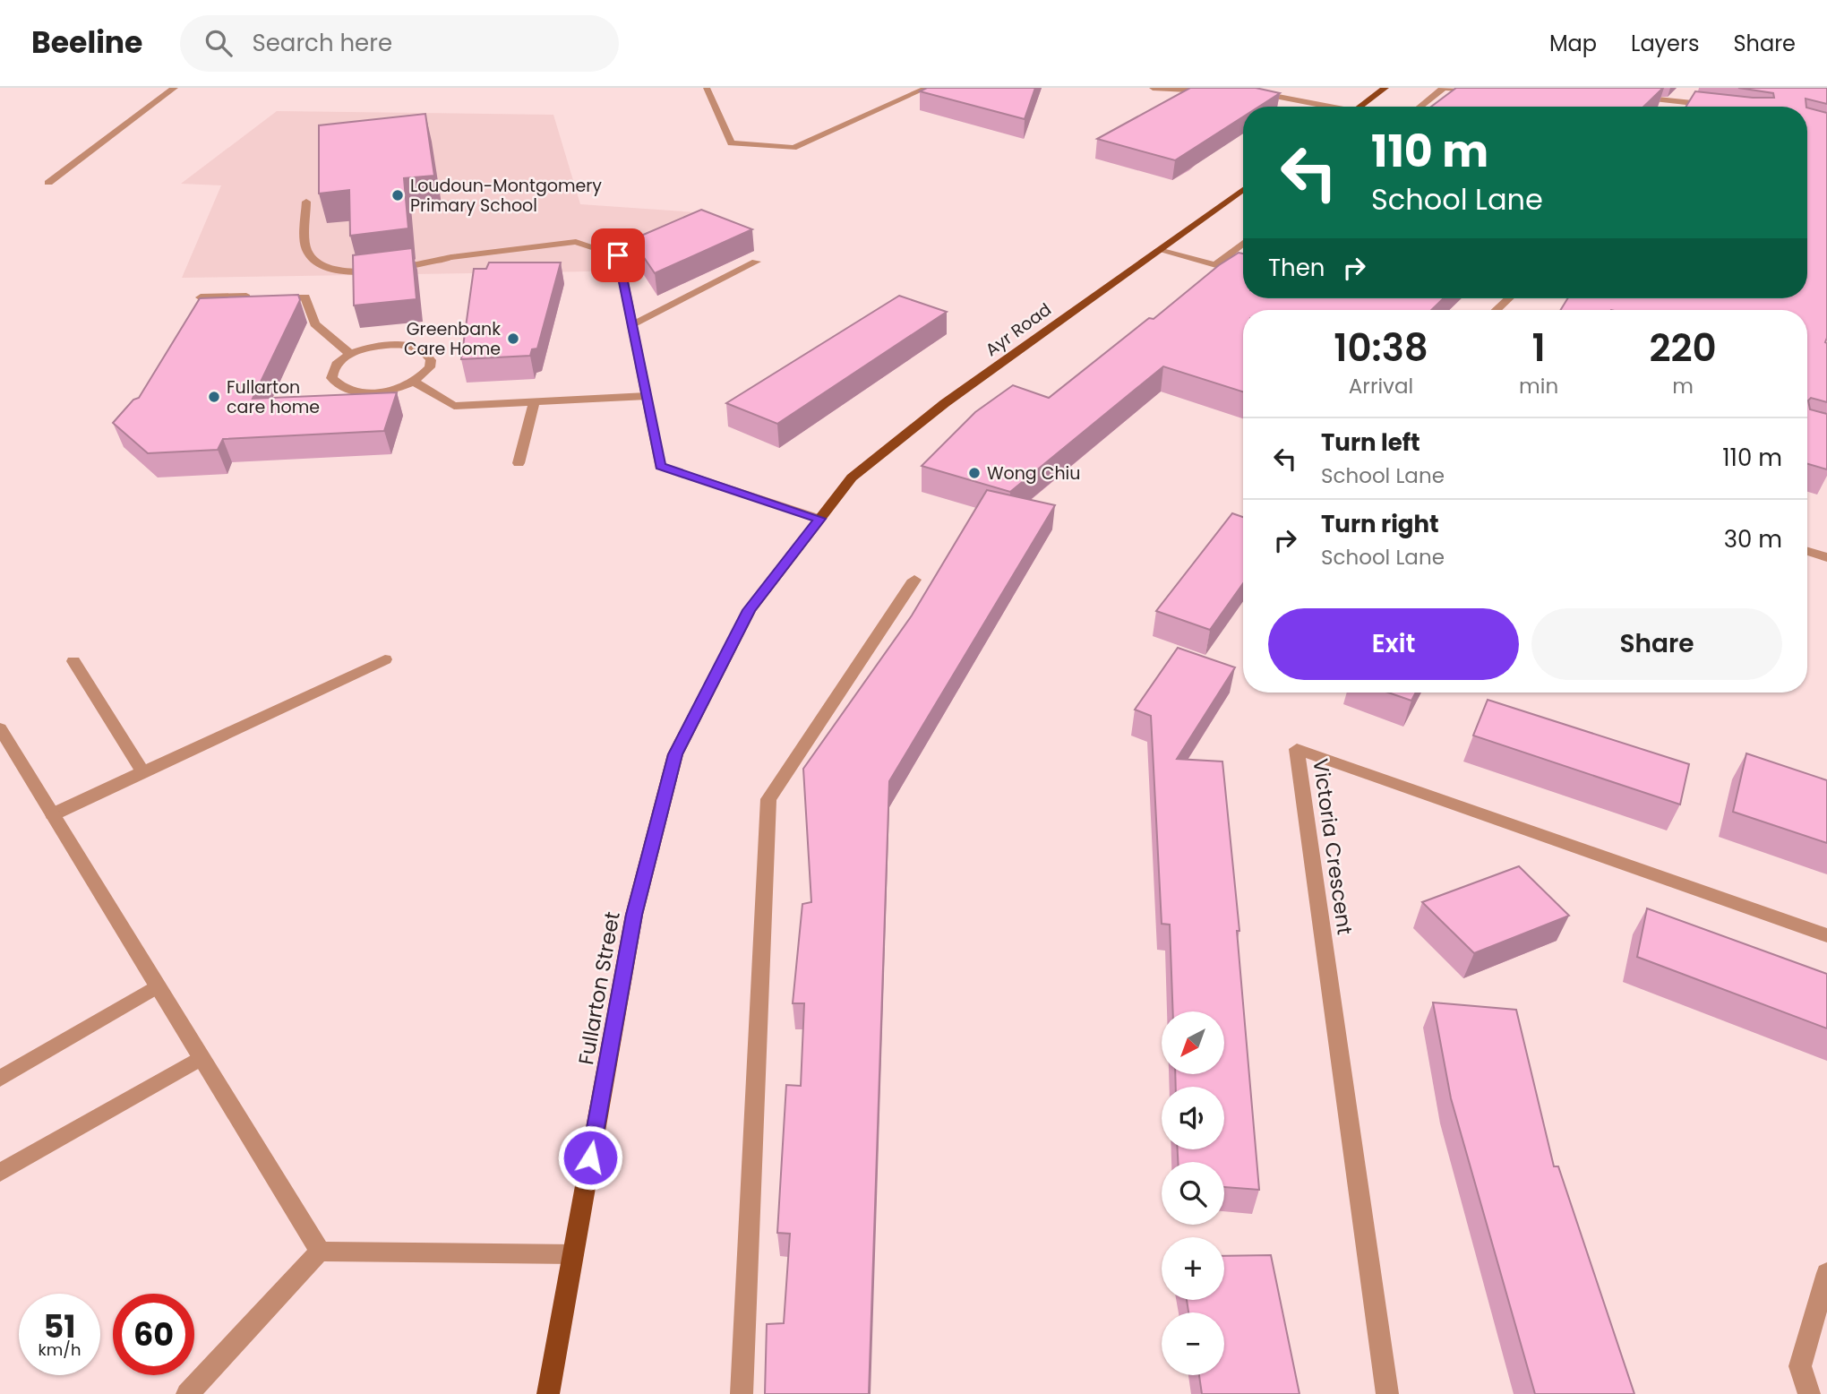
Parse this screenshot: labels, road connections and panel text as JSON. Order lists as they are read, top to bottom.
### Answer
{
  "streets": {
    "main road": ["Ayr Road", "Fullarton Street"],
    "street": ["Victoria Crescent"]
  },
  "crossings": [
    ["Ayr Road", "Fullarton Street"]
  ],
  "places": [
    "Loudoun-Montgomery Primary School",
    "Greenbank Care Home",
    "Fullarton care home",
    "Wong Chiu"
  ],
  "north": "bottom left",
  "page": {
    "header": "Beeline",
    "search": "Search here",
    "nav": ["Map", "Layers", "Share"],
    "turn": ["110 m", "School Lane"],
    "then": "Then",
    "eta": [
      "10:38",
      "Arrival",
      "1",
      "min",
      "220",
      "m"
    ],
    "list": [
      {
        "name": "Turn left",
        "note": "School Lane",
        "value": "110 m"
      },
      {
        "name": "Turn right",
        "note": "School Lane",
        "value": "30 m"
      }
    ],
    "buttons": ["Exit", "Share"],
    "map_buttons": ["+", "−"],
    "speed": "51 km/h",
    "limit": "60"
  }
}
